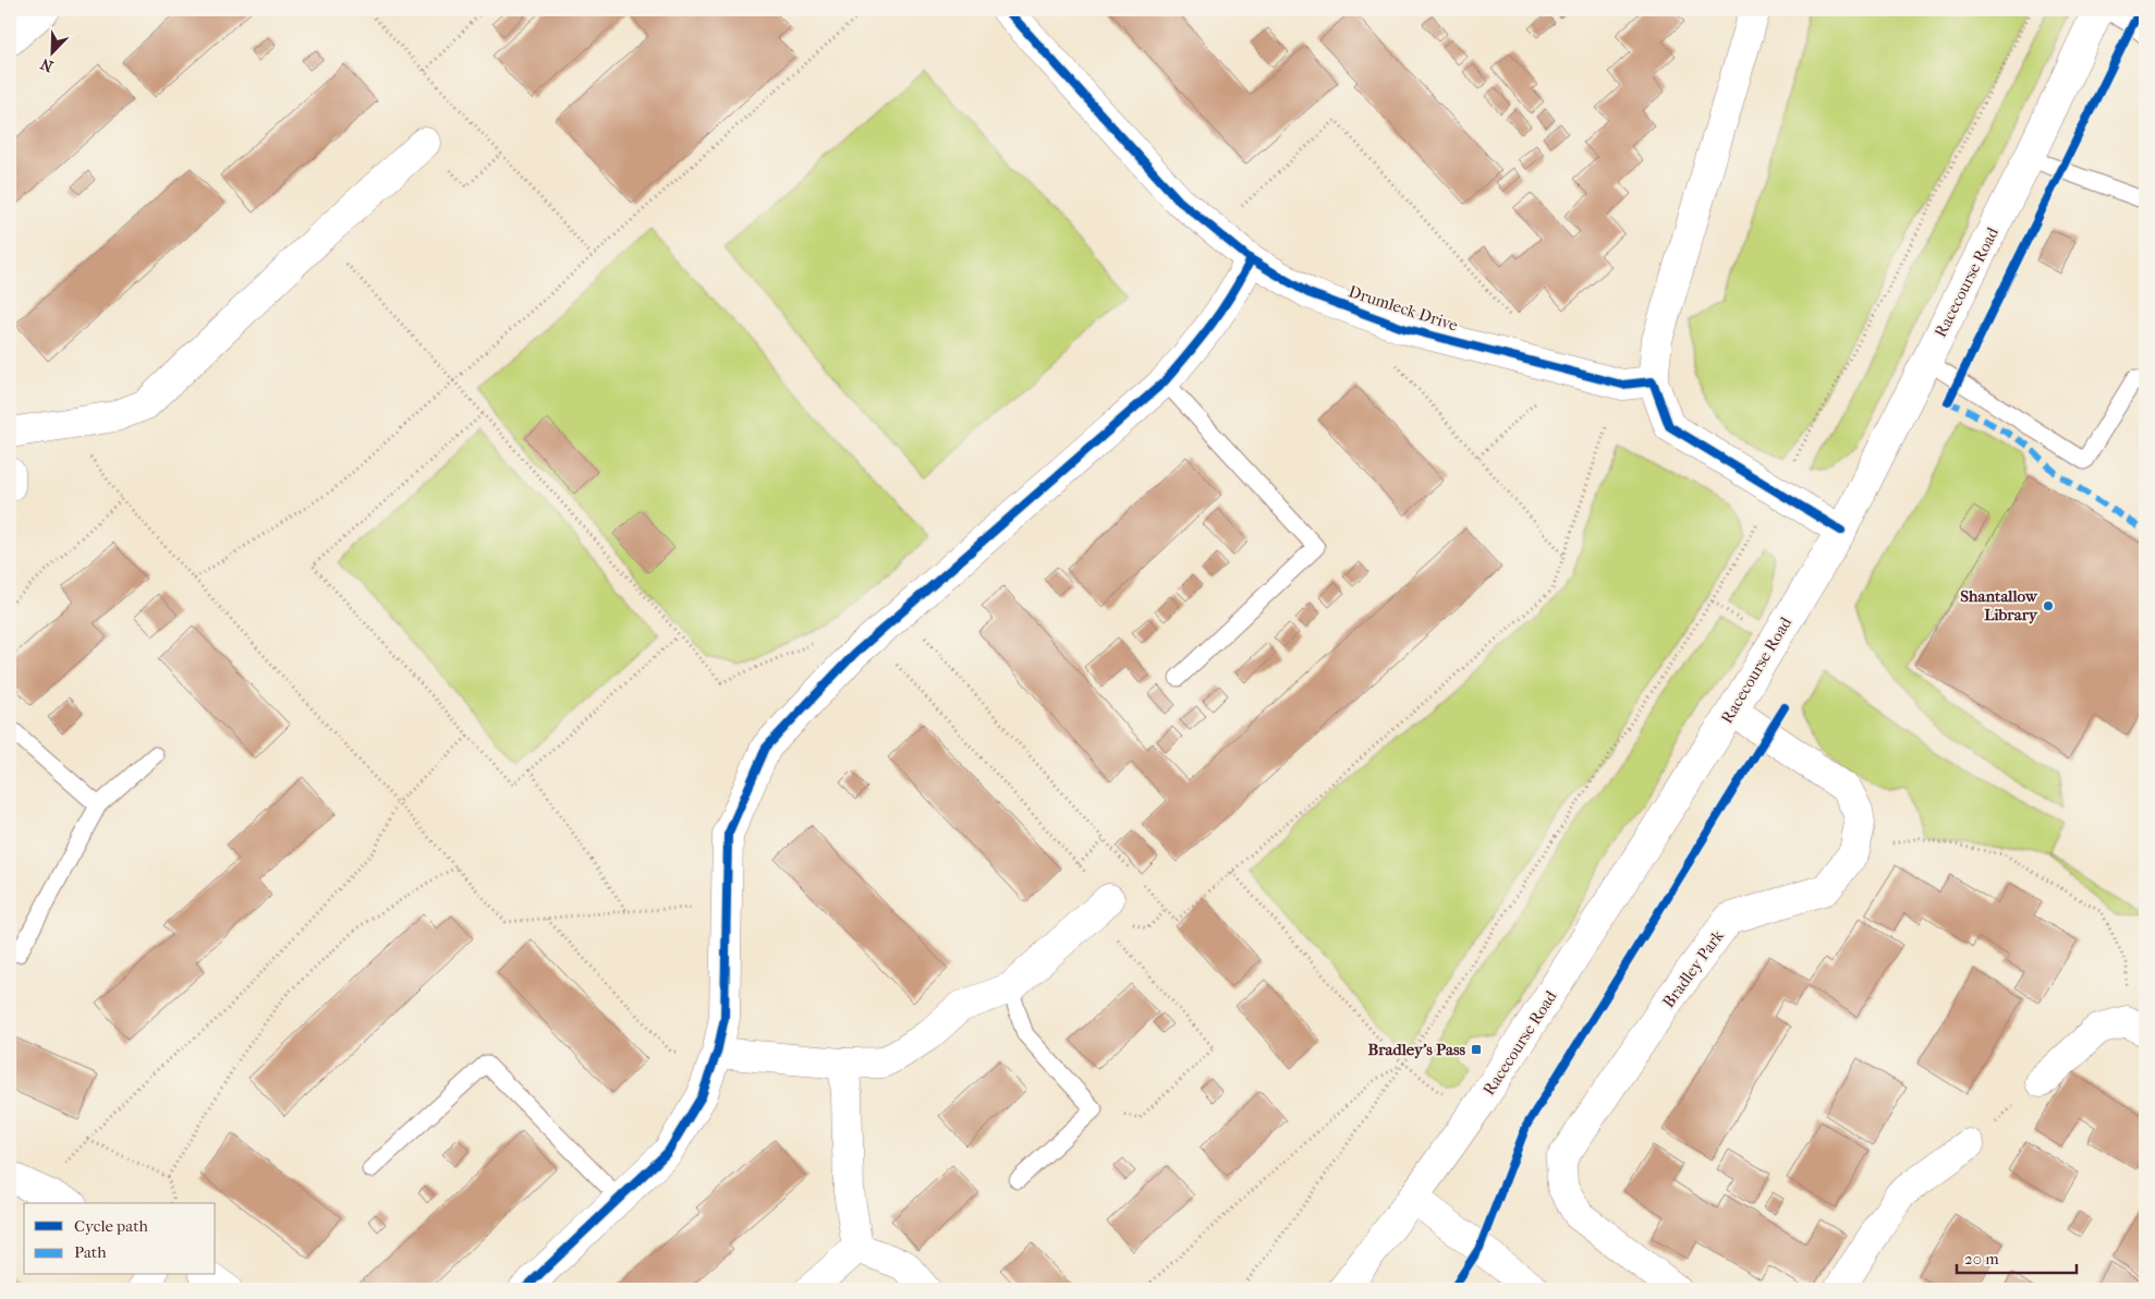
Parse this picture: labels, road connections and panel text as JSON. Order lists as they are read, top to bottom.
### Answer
{
  "streets": {
    "street": ["Racecourse Road", "Drumleck Drive", "Bradley Park"]
  },
  "crossings": [
    ["Racecourse Road", "Bradley Park"]
  ],
  "places": {
    "other": ["Shantallow Library"],
    "transit": ["Bradley's Pass"]
  },
  "legend": ["Cycle path", "Path"],
  "scale_bar": "20 m",
  "north": "bottom left"
}
